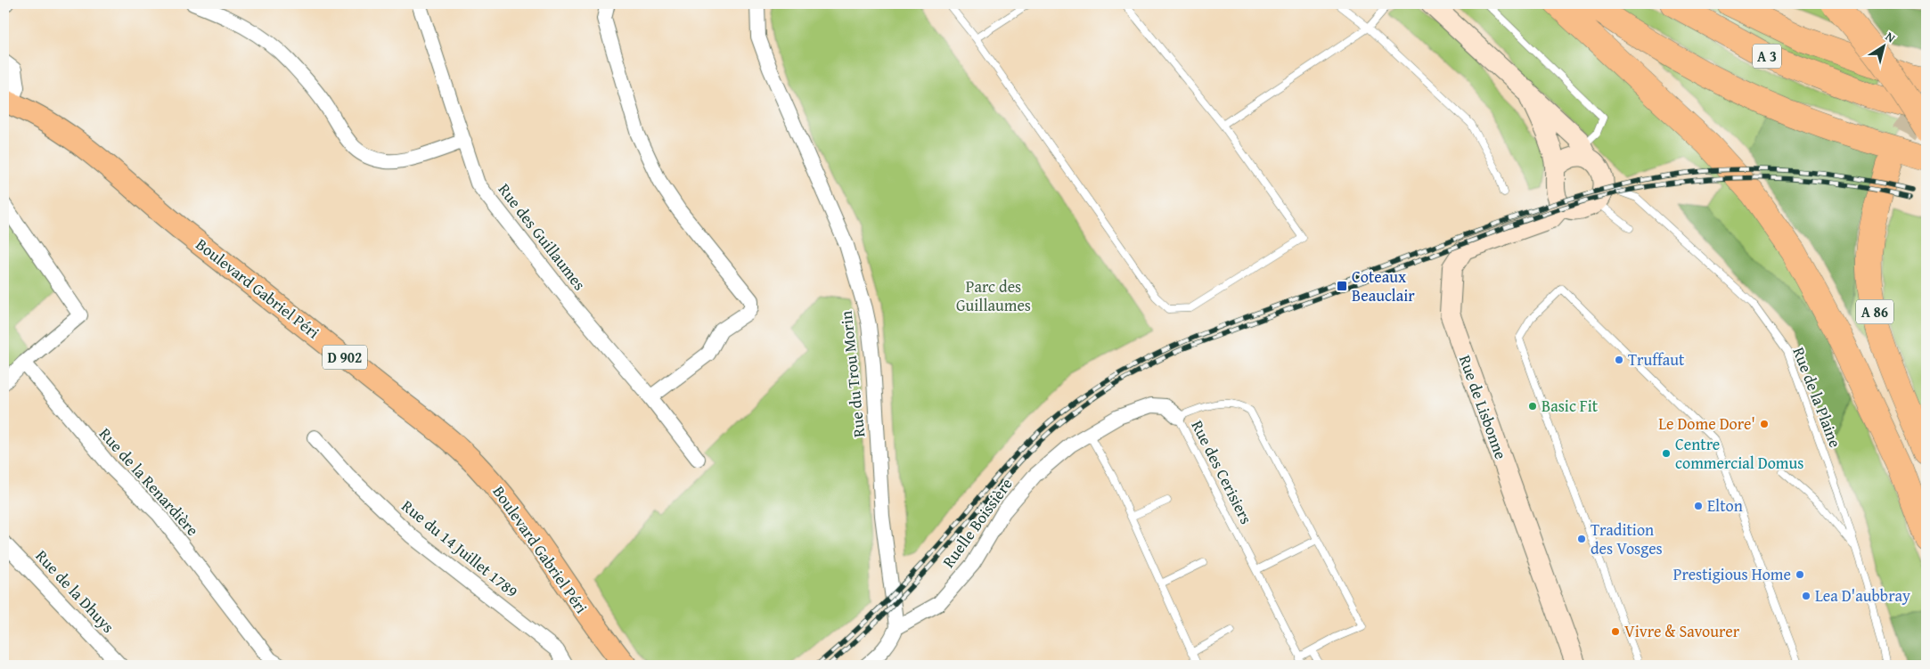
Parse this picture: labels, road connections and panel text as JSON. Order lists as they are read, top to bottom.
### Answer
{
  "streets": {
    "highway": ["A 3", "A 86"],
    "main road": ["Boulevard Gabriel Péri", "D 902"],
    "street": [
      "Rue des Guillaumes",
      "Rue du Trou Morin",
      "Rue de Lisbonne",
      "Rue de la Renardière",
      "Ruelle Boissière",
      "Rue du 14 Juillet 1789",
      "Rue de la Dhuys"
    ],
    "lane": ["Rue de la Plaine", "Rue des Cerisiers"]
  },
  "crossings": [
    ["Rue du Trou Morin", "Ruelle Boissière"],
    ["Rue de la Plaine", "Rue de Lisbonne"],
    ["Rue des Cerisiers", "Ruelle Boissière"]
  ],
  "parks": ["Parc des Guillaumes"],
  "places": {
    "transit": ["Coteaux Beauclair"],
    "other": [
      "Truffaut",
      "Basic Fit",
      "Le Dome Dore'",
      "Centre commercial Domus",
      "Elton",
      "Tradition des Vosges",
      "Prestigious Home",
      "Lea D'aubbray",
      "Vivre & Savourer"
    ]
  },
  "north": "top right"
}
